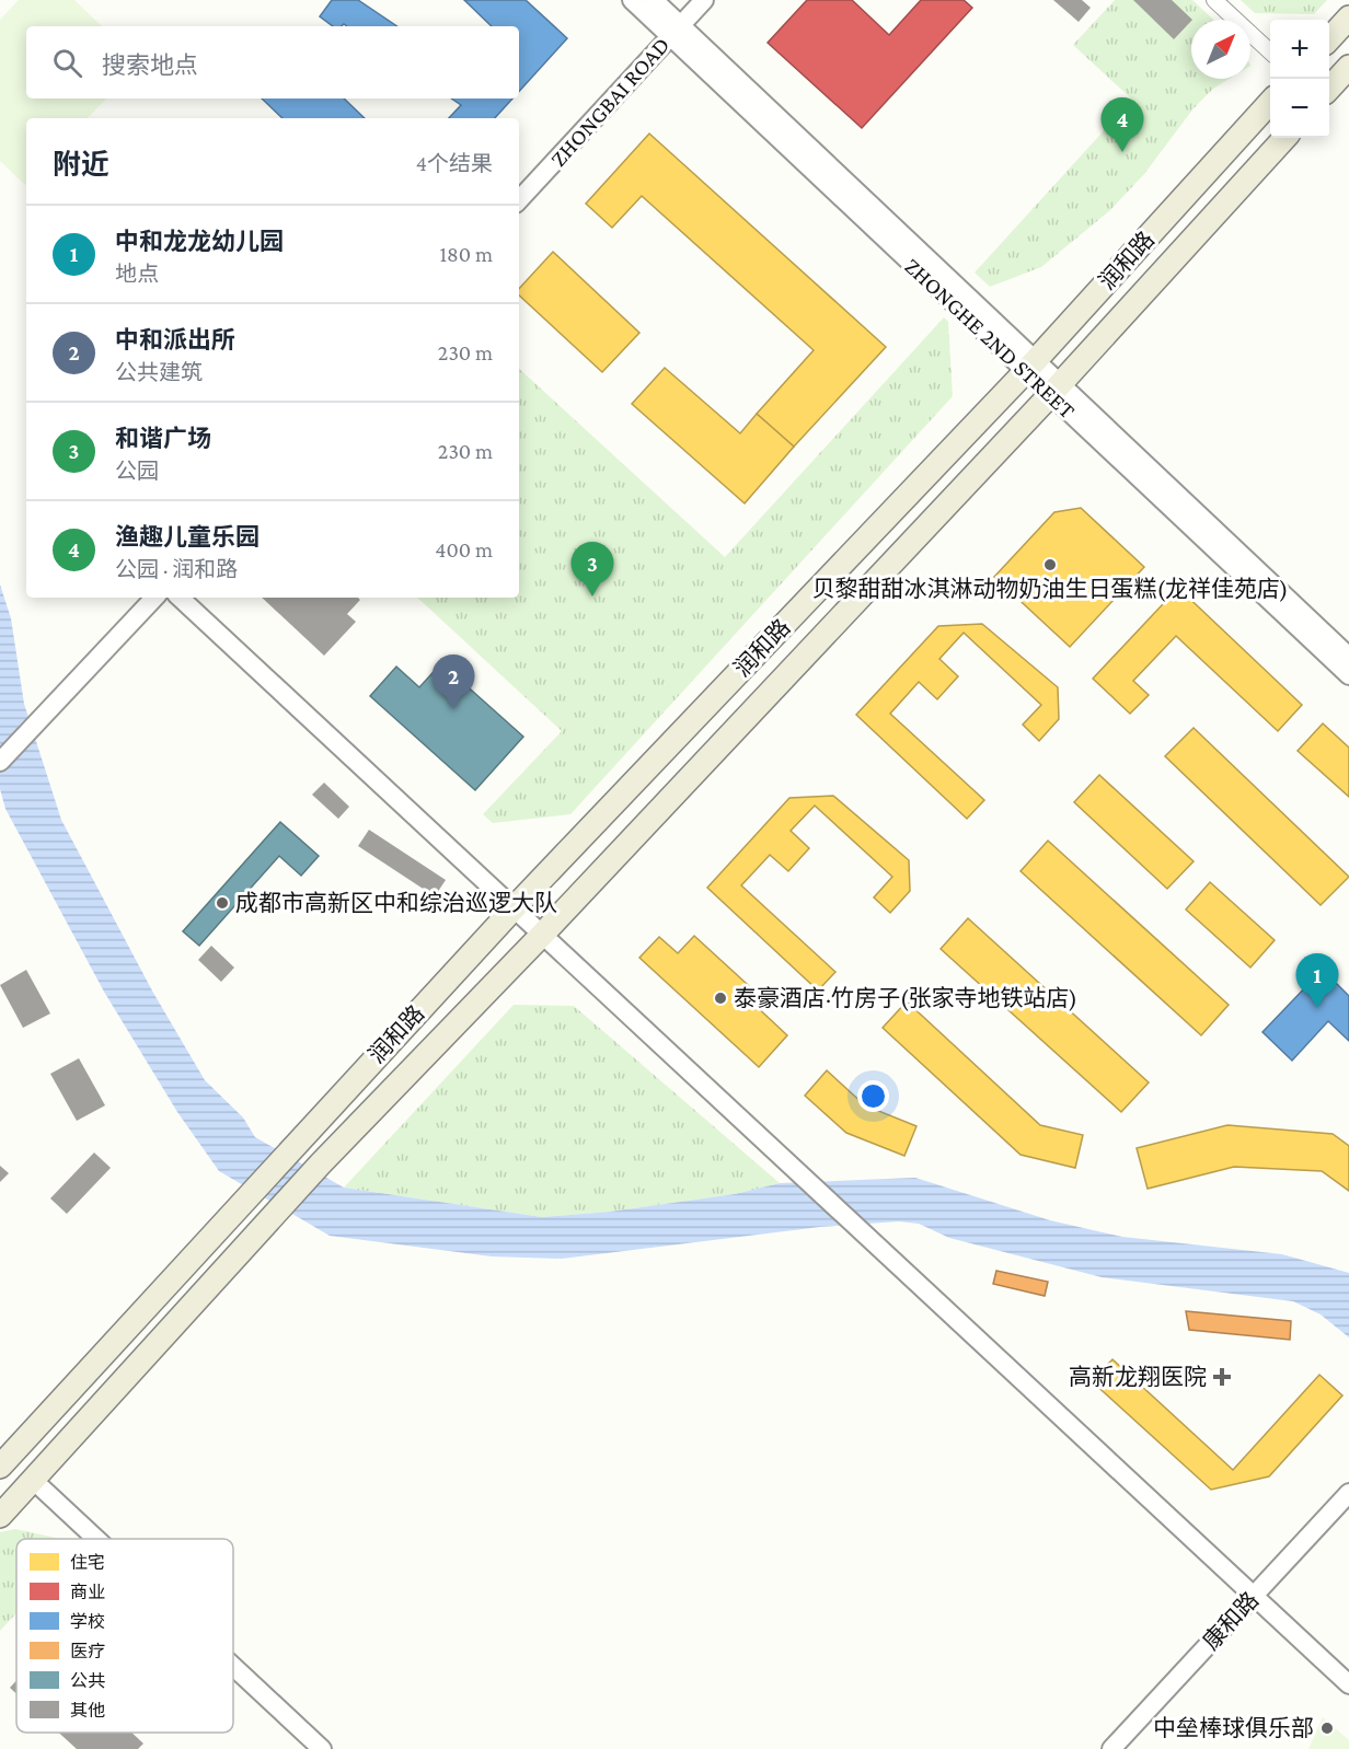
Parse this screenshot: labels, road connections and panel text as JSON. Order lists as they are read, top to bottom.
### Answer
{
  "streets": {
    "main road": ["润和路"],
    "street": ["ZHONGBAI ROAD", "ZHONGHE 2ND STREET", "康和路"]
  },
  "crossings": [
    ["ZHONGBAI ROAD", "ZHONGHE 2ND STREET"],
    ["润和路", "ZHONGHE 2ND STREET"]
  ],
  "places": {
    "other": [
      "贝黎甜甜冰淇淋动物奶油生日蛋糕(龙祥佳苑店)",
      "成都市高新区中和综治巡逻大队",
      "泰豪酒店·竹房子(张家寺地铁站店)",
      "中垒棒球俱乐部"
    ],
    "health": ["高新龙翔医院"]
  },
  "legend": [
    "住宅",
    "商业",
    "学校",
    "医疗",
    "公共",
    "其他"
  ],
  "north": "top right",
  "page": {
    "map_buttons": ["+", "−"],
    "search": "搜索地点",
    "pins": [
      "4",
      "3",
      "2",
      "1"
    ],
    "heading": ["附近", "4个结果"],
    "list": [
      {
        "mark": "1",
        "name": "中和龙龙幼儿园",
        "note": "地点",
        "value": "180 m"
      },
      {
        "mark": "2",
        "name": "中和派出所",
        "note": "公共建筑",
        "value": "230 m"
      },
      {
        "mark": "3",
        "name": "和谐广场",
        "note": "公园",
        "value": "230 m"
      },
      {
        "mark": "4",
        "name": "渔趣儿童乐园",
        "note": "公园 · 润和路",
        "value": "400 m"
      }
    ]
  }
}
